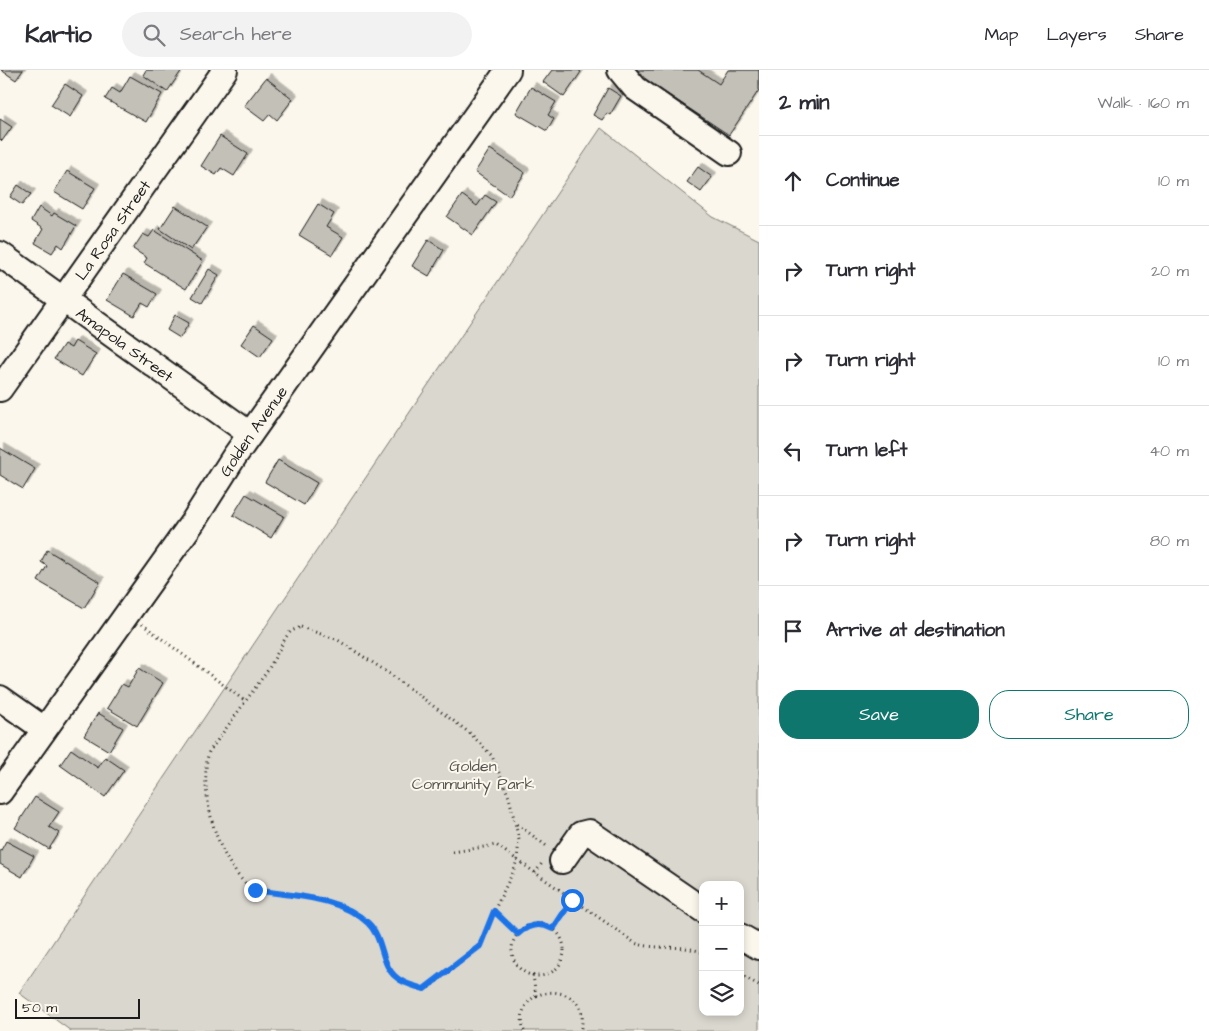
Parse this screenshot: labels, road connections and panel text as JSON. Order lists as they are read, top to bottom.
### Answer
{
  "streets": {
    "street": ["La Rosa Street", "Amapola Street", "Golden Avenue"]
  },
  "crossings": [
    ["La Rosa Street", "Amapola Street"],
    ["Amapola Street", "Golden Avenue"]
  ],
  "parks": ["Golden Community Park"],
  "scale_bar": "50 m",
  "page": {
    "header": "Kartio",
    "search": "Search here",
    "nav": ["Map", "Layers", "Share"],
    "heading": ["2 min", "Walk · 160 m"],
    "list": [
      ["Continue", "10 m"],
      ["Turn right", "20 m"],
      ["Turn right", "10 m"],
      ["Turn left", "40 m"],
      ["Turn right", "80 m"],
      "Arrive at destination"
    ],
    "buttons": ["Save", "Share"],
    "map_buttons": ["+", "−"],
    "scale": "50 m"
  }
}
